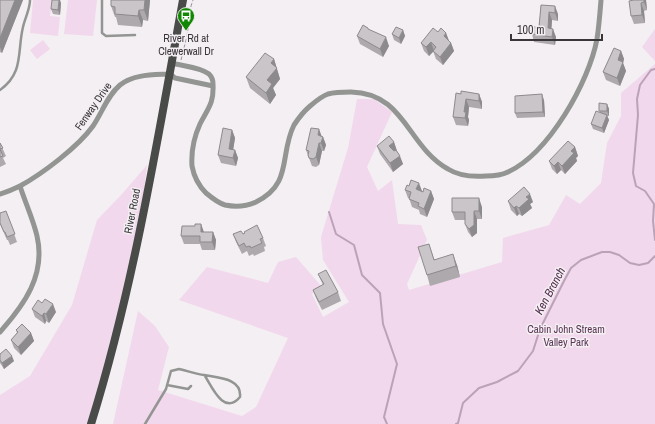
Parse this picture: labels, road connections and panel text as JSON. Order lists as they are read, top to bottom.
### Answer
{
  "streets": {
    "main road": ["River Road"],
    "street": ["Fenway Drive"]
  },
  "crossings": [
    ["Fenway Drive", "River Road"]
  ],
  "water": ["Ken Branch"],
  "parks": ["Cabin John Stream Valley Park"],
  "places": {
    "bus stop": ["River Rd at Clewerwall Dr"]
  },
  "scale_bar": "100 m"
}
